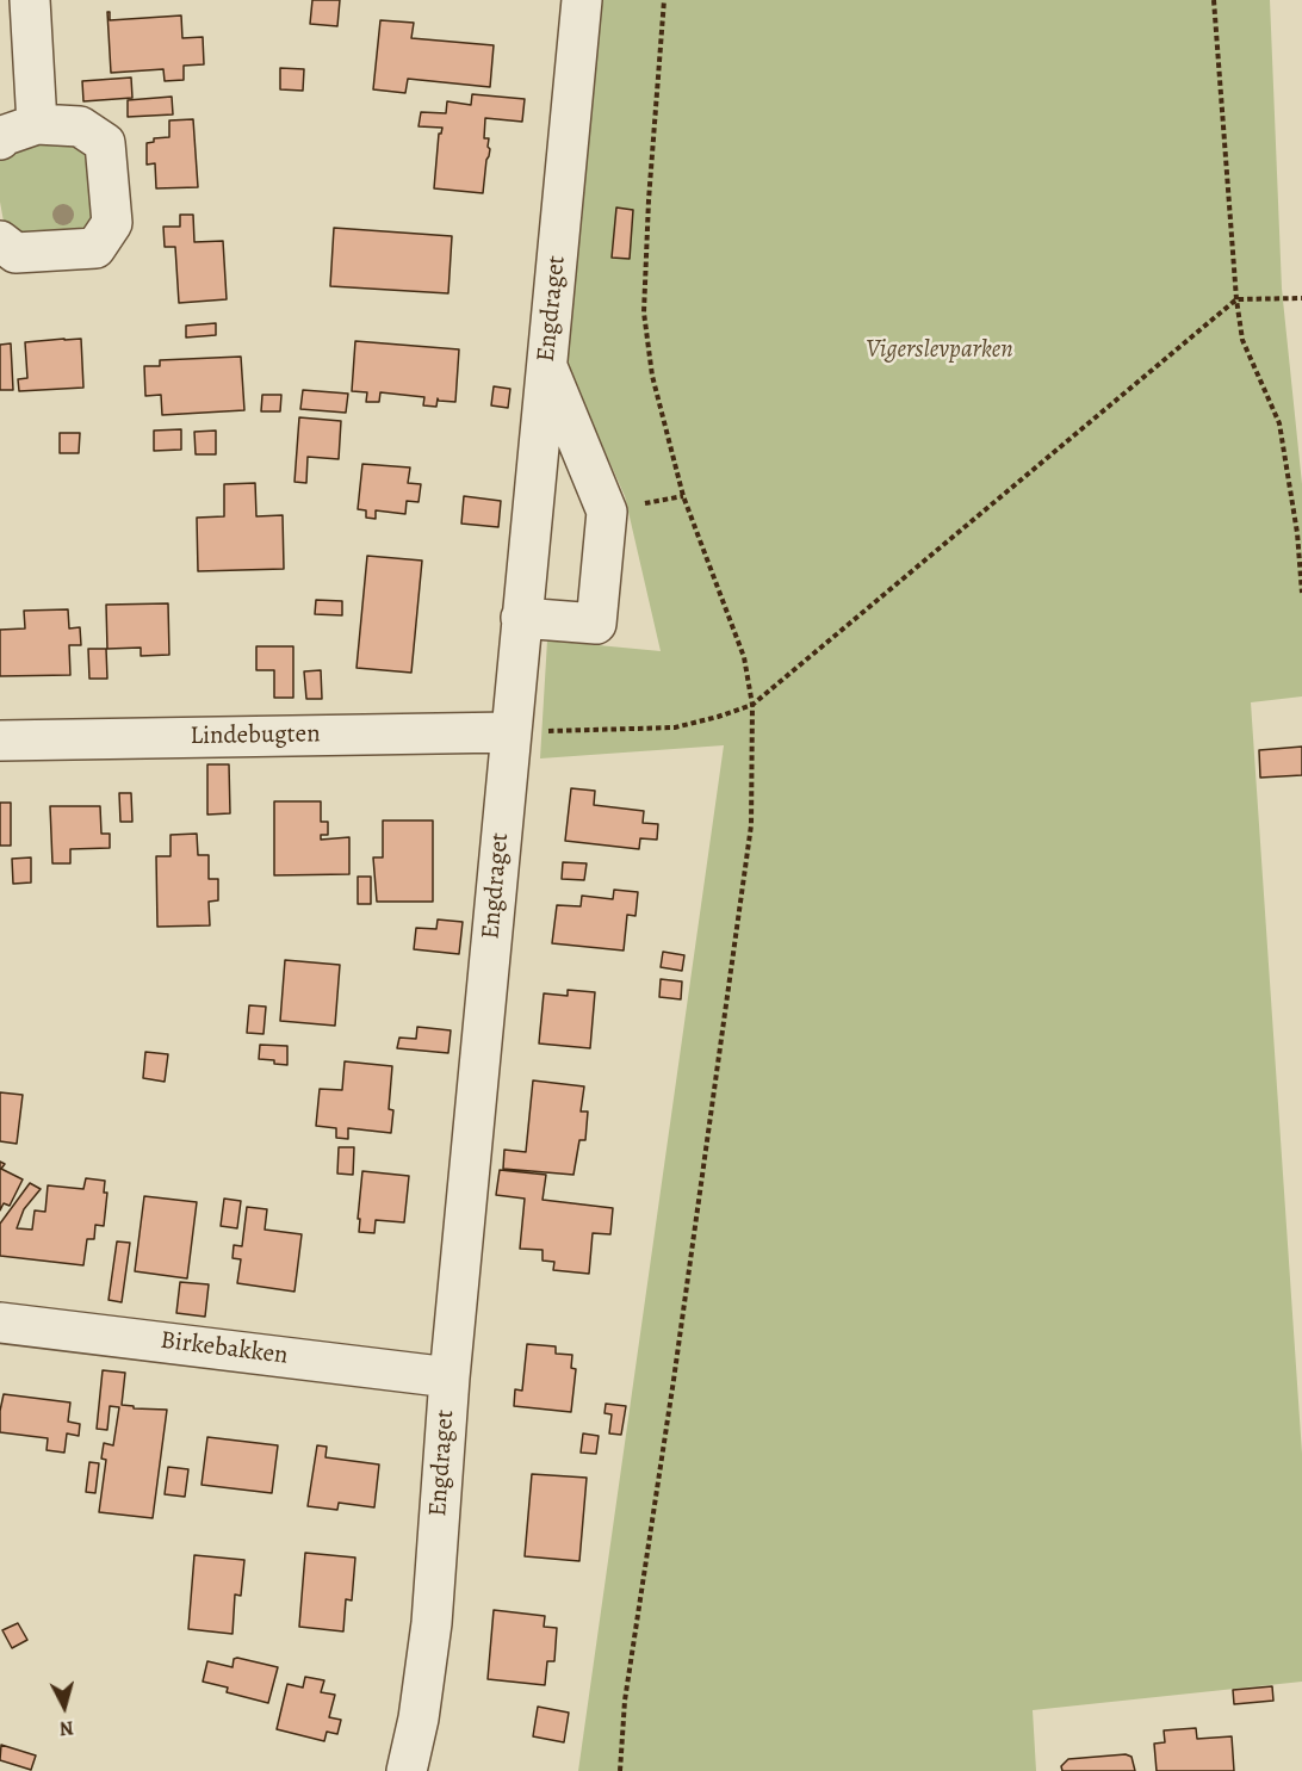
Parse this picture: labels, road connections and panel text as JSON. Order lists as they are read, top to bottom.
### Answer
{
  "streets": {
    "street": ["Engdraget", "Lindebugten", "Birkebakken"]
  },
  "crossings": [
    ["Engdraget", "Lindebugten"],
    ["Engdraget", "Birkebakken"]
  ],
  "parks": ["Vigerslevparken"],
  "north": "bottom"
}
